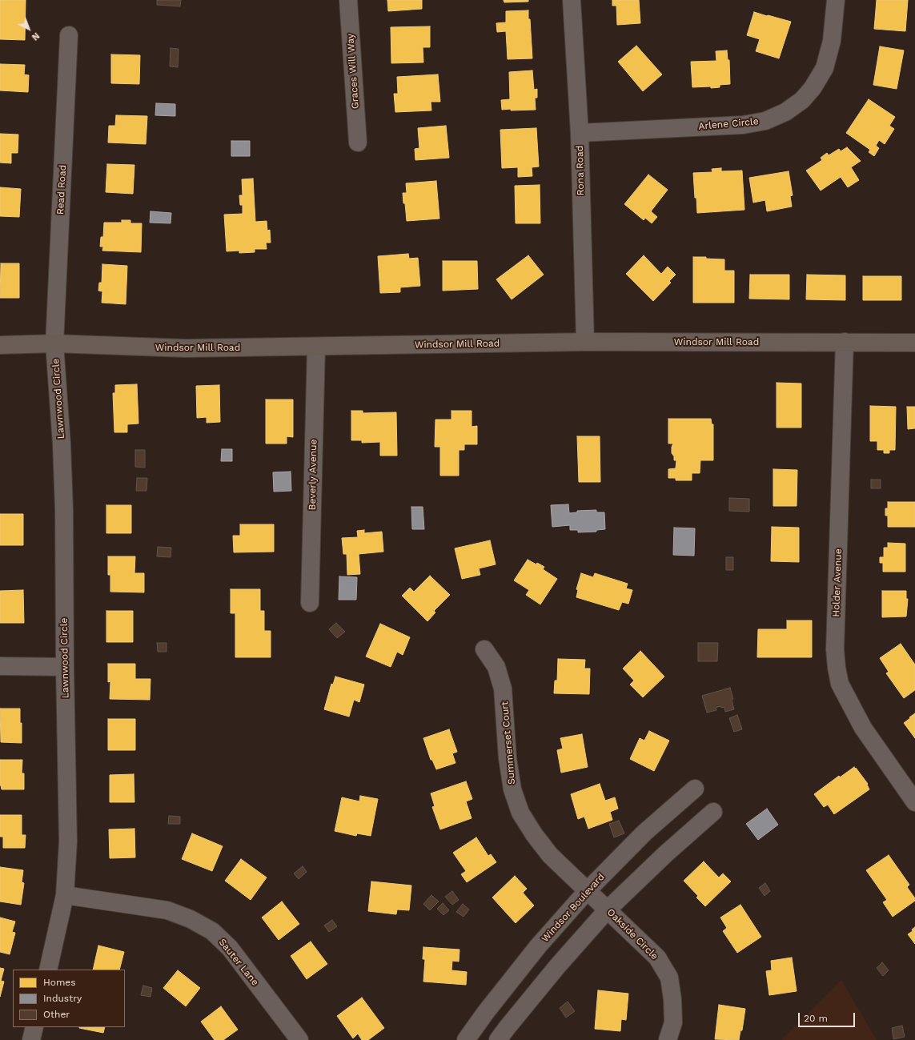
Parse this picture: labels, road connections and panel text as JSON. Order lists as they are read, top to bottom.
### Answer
{
  "streets": {
    "main road": ["Windsor Mill Road"],
    "street": [
      "Graces Will Way",
      "Arlene Circle",
      "Rona Road",
      "Read Road",
      "Lawnwood Circle",
      "Beverly Avenue",
      "Holder Avenue",
      "Summerset Court",
      "Windsor Boulevard",
      "Oakside Circle",
      "Sauter Lane"
    ]
  },
  "crossings": [
    ["Arlene Circle", "Rona Road"],
    ["Rona Road", "Windsor Mill Road"],
    ["Read Road", "Windsor Mill Road"],
    ["Read Road", "Lawnwood Circle"],
    ["Windsor Mill Road", "Lawnwood Circle"],
    ["Windsor Mill Road", "Beverly Avenue"],
    ["Windsor Mill Road", "Holder Avenue"],
    ["Lawnwood Circle", "Sauter Lane"],
    ["Summerset Court", "Windsor Boulevard"],
    ["Summerset Court", "Oakside Circle"],
    ["Windsor Boulevard", "Oakside Circle"]
  ],
  "legend": ["Homes", "Industry", "Other"],
  "scale_bar": "20 m",
  "north": "bottom right"
}
